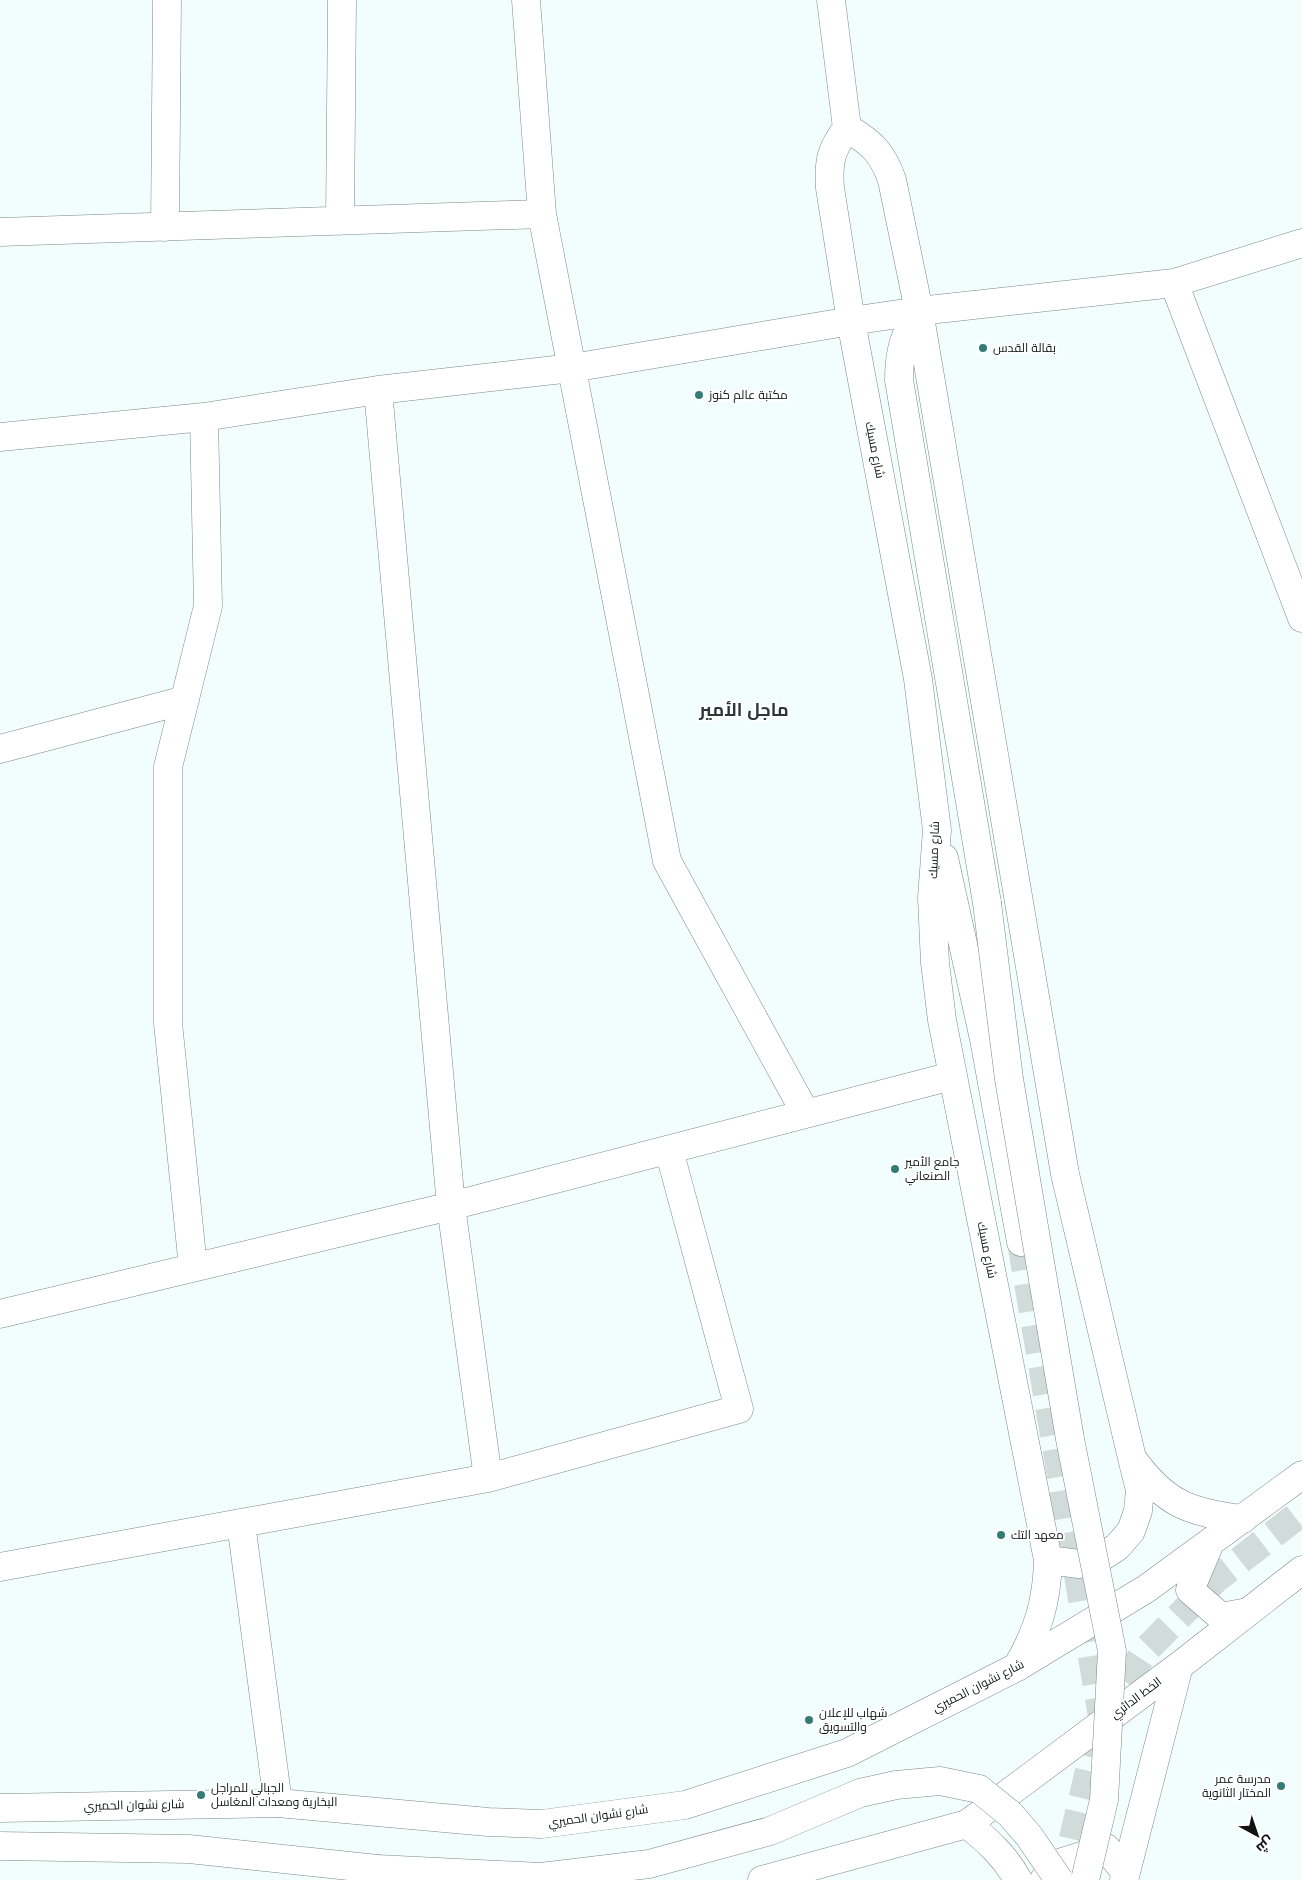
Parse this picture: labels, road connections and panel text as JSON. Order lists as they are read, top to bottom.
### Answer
{
  "streets": {
    "street": ["شارع مسيك", "شارع نشوان الحميري", "الخط الدائري"]
  },
  "crossings": [
    ["شارع مسيك", "شارع نشوان الحميري"]
  ],
  "districts": ["ماجل الأمير"],
  "places": [
    "بقالة القدس",
    "مكتبة عالم كنوز",
    "جامع الأمير الصنعاني",
    "معهد التك",
    "شهاب للإعلان والتسويق",
    "مدرسة عمر المختار الثانوية",
    "الجبالي للمراجل البخارية ومعدات المغاسل"
  ],
  "north": "bottom right"
}
